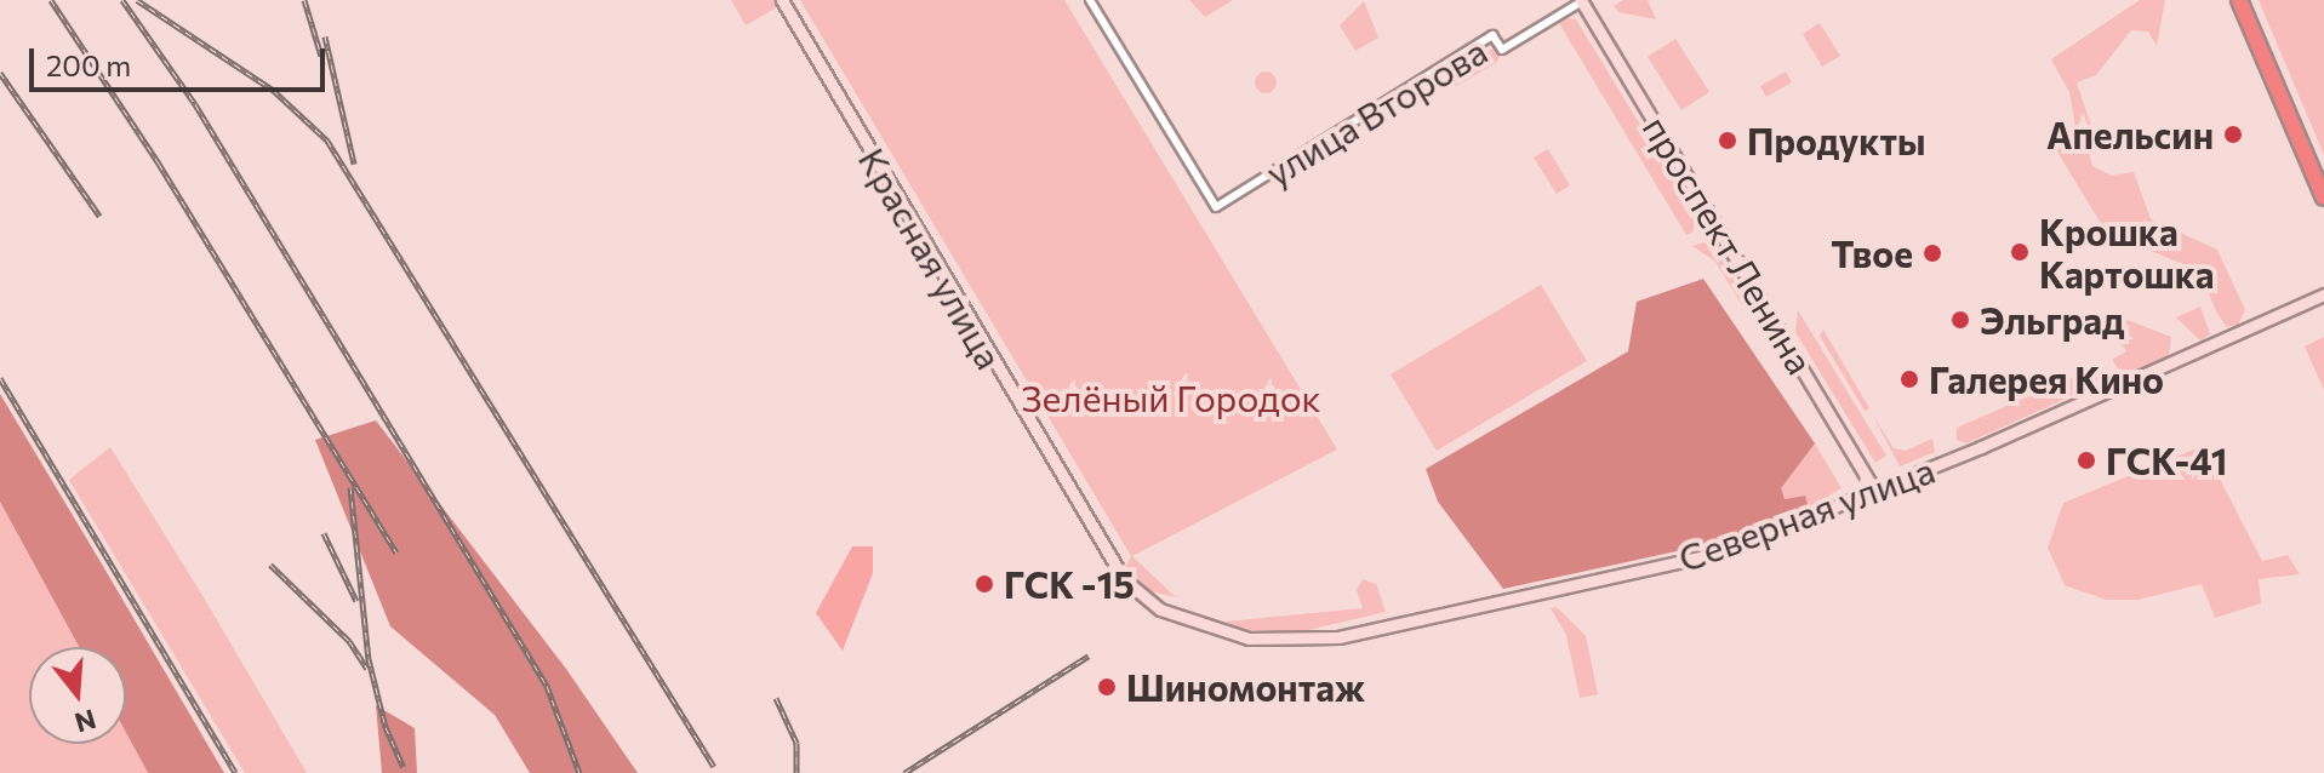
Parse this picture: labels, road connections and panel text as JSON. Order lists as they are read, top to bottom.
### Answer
{
  "streets": {
    "main road": ["проспект Ленина", "Красная улица", "Северная улица"],
    "street": ["улица Второва"]
  },
  "crossings": [
    ["улица Второва", "проспект Ленина"],
    ["проспект Ленина", "Северная улица"],
    ["Красная улица", "Северная улица"]
  ],
  "parks": ["Зелёный Городок"],
  "places": [
    "Апельсин",
    "Продукты",
    "Крошка Картошка",
    "Твое",
    "Эльград",
    "Галерея Кино",
    "ГСК-41",
    "ГСК -15",
    "Шиномонтаж"
  ],
  "scale_bar": "200 m",
  "north": "bottom"
}
